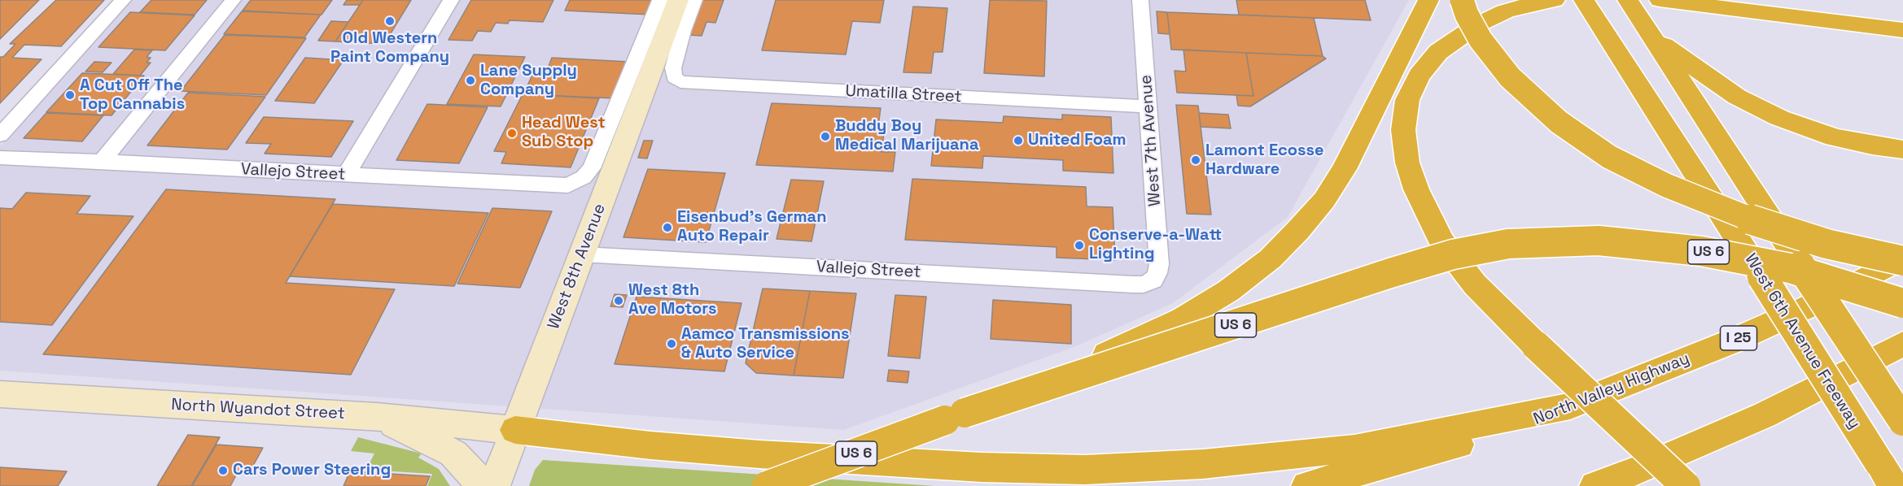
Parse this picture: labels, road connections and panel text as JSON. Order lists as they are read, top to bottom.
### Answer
{
  "streets": {
    "highway": [
      "US 6",
      "I 25",
      "West 6th Avenue Freeway",
      "North Valley Highway"
    ],
    "main road": ["West 8th Avenue", "North Wyandot Street"],
    "street": ["Umatilla Street", "West 7th Avenue", "Vallejo Street"]
  },
  "crossings": [
    ["Umatilla Street", "West 7th Avenue"],
    ["Umatilla Street", "West 8th Avenue"],
    ["West 7th Avenue", "Vallejo Street"],
    ["Vallejo Street", "West 8th Avenue"],
    ["West 8th Avenue", "North Wyandot Street"]
  ],
  "places": [
    "Old Western Paint Company",
    "Lane Supply Company",
    "A Cut Off The Top Cannabis",
    "Head West Sub Stop",
    "Buddy Boy Medical Marijuana",
    "United Foam",
    "Lamont Ecosse Hardware",
    "Eisenbud's German Auto Repair",
    "Conserve-a-Watt Lighting",
    "West 8th Ave Motors",
    "Aamco Transmissions & Auto Service",
    "Cars Power Steering"
  ]
}
